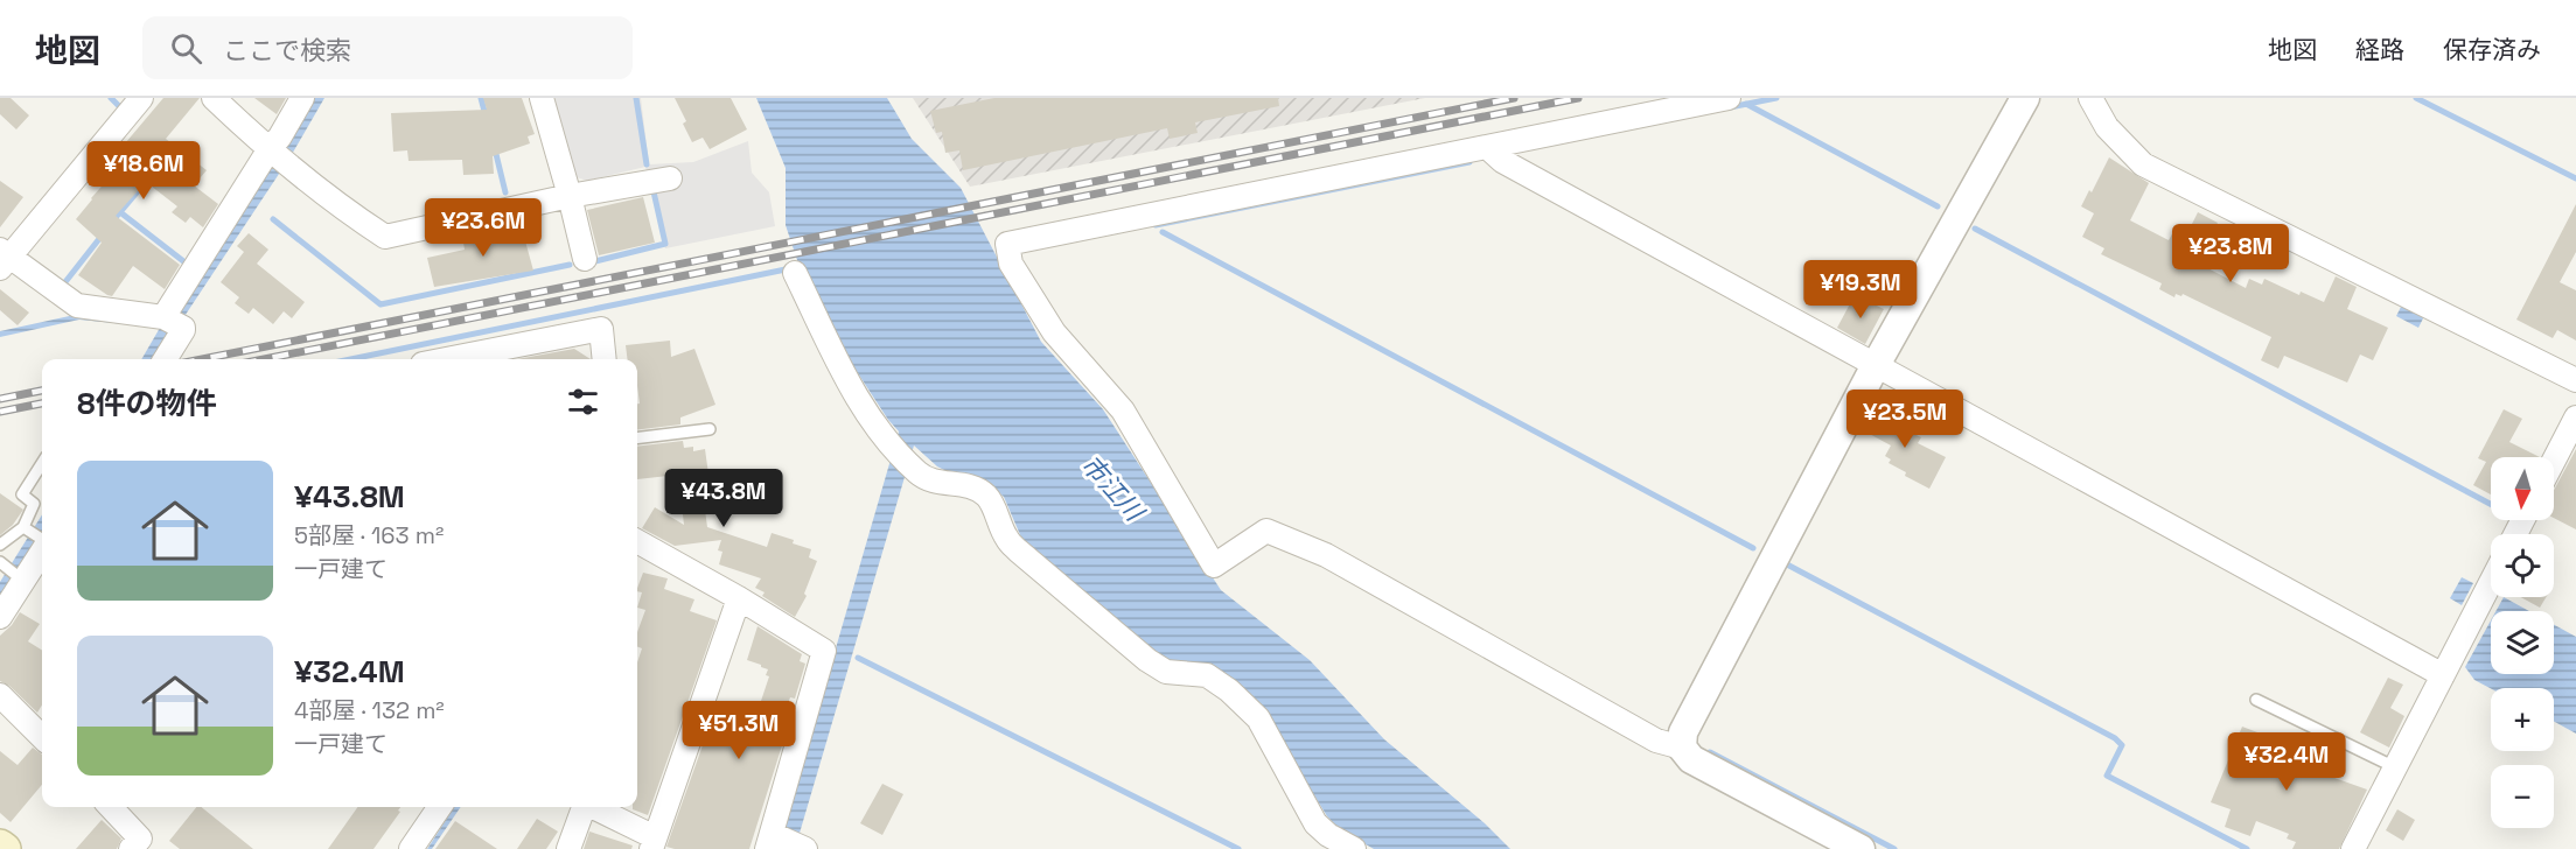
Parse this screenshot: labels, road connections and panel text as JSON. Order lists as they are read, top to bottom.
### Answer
{
  "water": ["市江川"],
  "north": "bottom",
  "page": {
    "header": "地図",
    "search": "ここで検索",
    "nav": ["地図", "経路", "保存済み"],
    "price": [
      "¥18.6M",
      "¥23.6M",
      "¥23.8M",
      "¥19.3M",
      "¥23.5M",
      "¥43.8M",
      "¥51.3M",
      "¥32.4M"
    ],
    "heading": "8件の物件",
    "list": [
      {
        "name": "¥43.8M",
        "note": "5部屋 · 163 m² · 一戸建て"
      },
      {
        "name": "¥32.4M",
        "note": "4部屋 · 132 m² · 一戸建て"
      }
    ],
    "map_buttons": ["+", "−"]
  }
}
